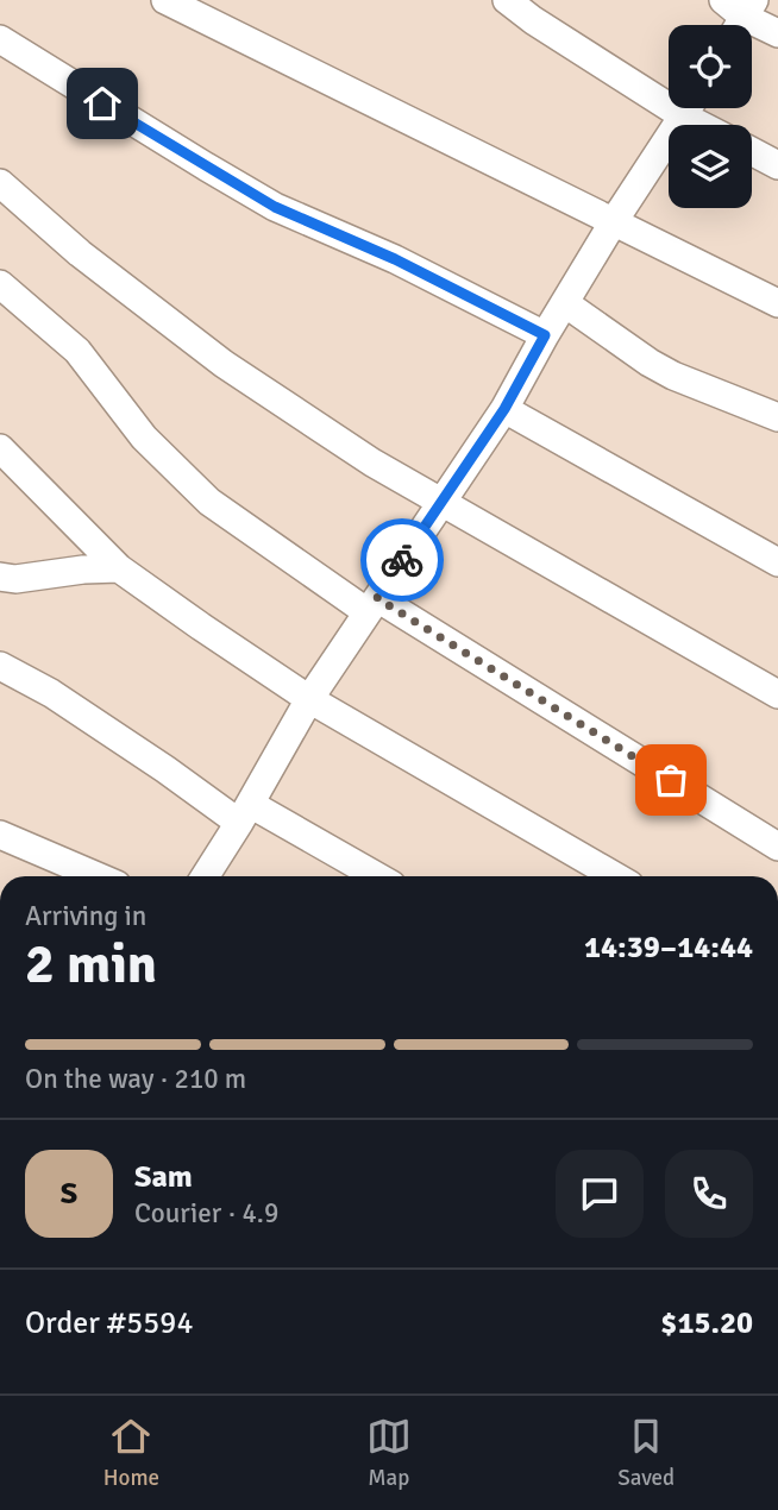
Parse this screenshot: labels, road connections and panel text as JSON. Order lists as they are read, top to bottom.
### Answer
{
  "page": {
    "heading": ["2 min", "Arriving in", "14:39–14:44"],
    "panel": [
      "Sam",
      "Courier · 4.9",
      "Order #5594",
      "$15.20"
    ],
    "bar": "On the way · 210 m",
    "round": "S",
    "tabs": ["Home", "Map", "Saved"]
  }
}
